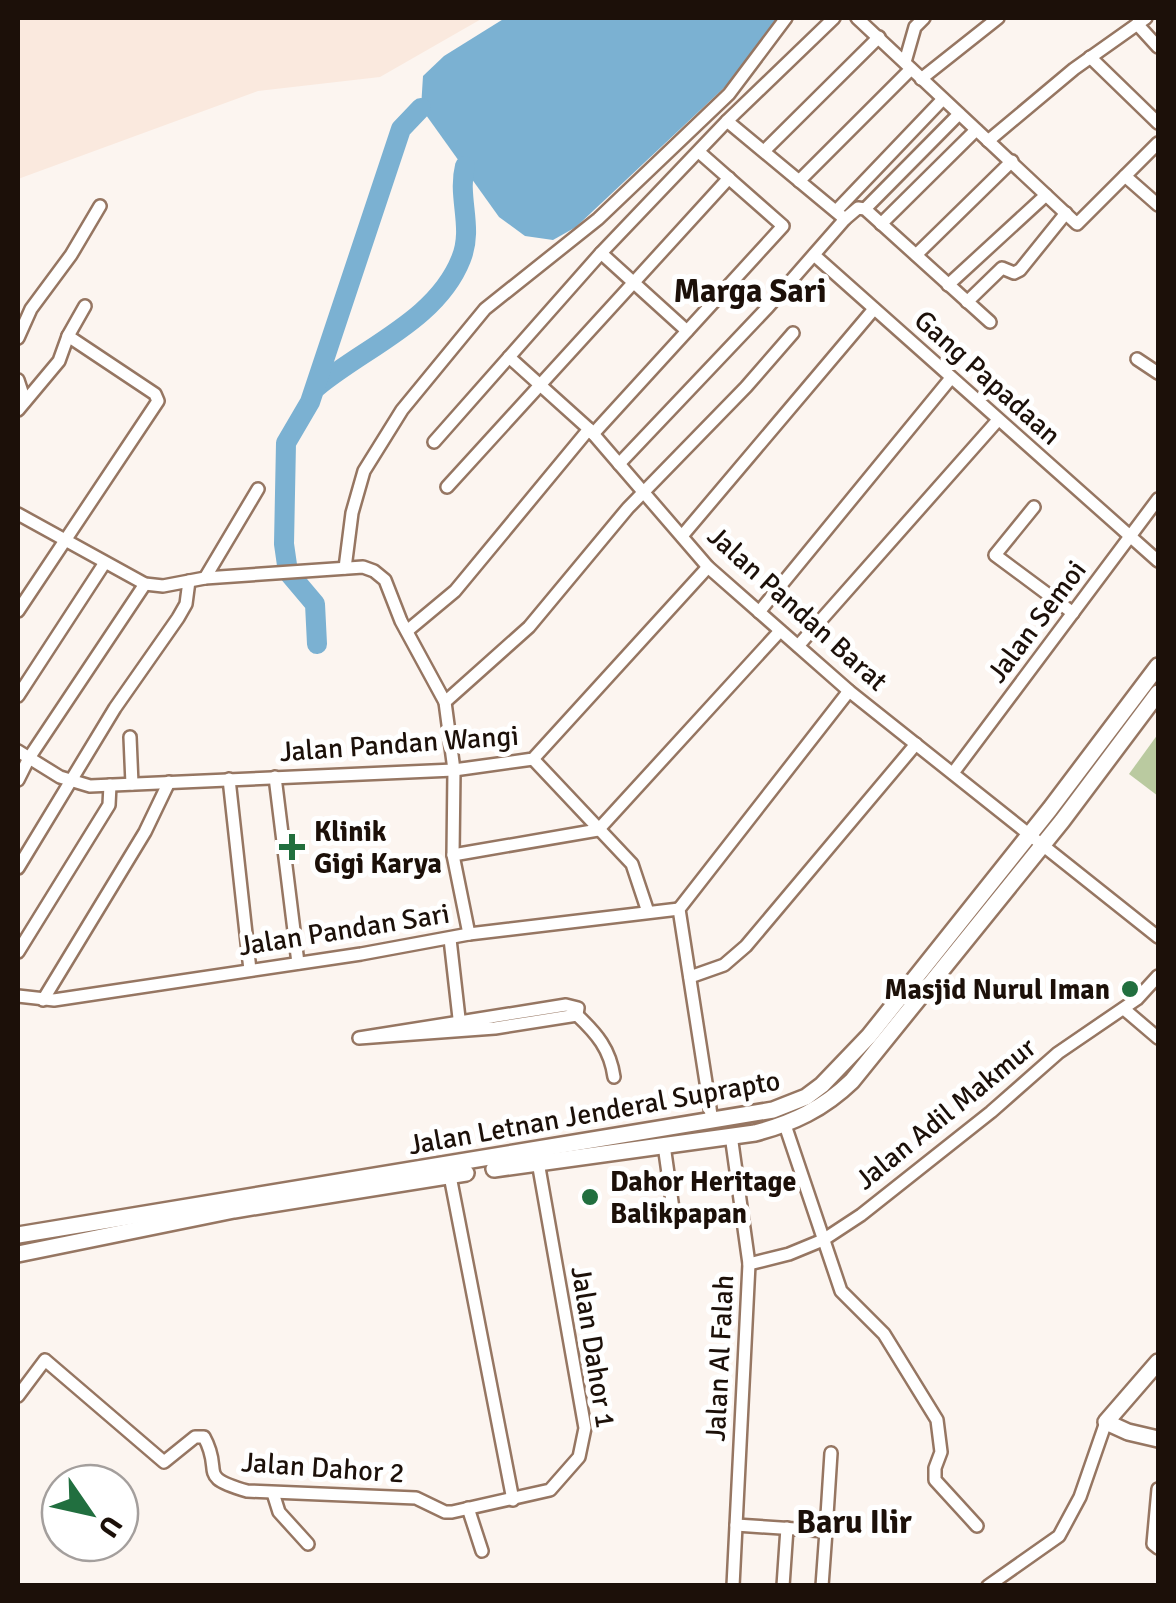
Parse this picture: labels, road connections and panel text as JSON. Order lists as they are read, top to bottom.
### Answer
{
  "streets": {
    "main road": ["Jalan Letnan Jenderal Suprapto"],
    "street": [
      "Gang Papadaan",
      "Jalan Pandan Barat",
      "Jalan Semoi",
      "Jalan Pandan Wangi",
      "Jalan Pandan Sari",
      "Jalan Adil Makmur",
      "Jalan Dahor 1",
      "Jalan Al Falah",
      "Jalan Dahor 2"
    ]
  },
  "crossings": [
    ["Gang Papadaan", "Jalan Semoi"],
    ["Jalan Pandan Barat", "Jalan Semoi"],
    ["Jalan Pandan Barat", "Jalan Pandan Wangi"],
    ["Jalan Pandan Barat", "Jalan Letnan Jenderal Suprapto"],
    ["Jalan Letnan Jenderal Suprapto", "Jalan Dahor 1"],
    ["Jalan Letnan Jenderal Suprapto", "Jalan Al Falah"],
    ["Jalan Adil Makmur", "Jalan Al Falah"],
    ["Jalan Dahor 1", "Jalan Dahor 2"]
  ],
  "districts": ["Marga Sari", "Baru Ilir"],
  "places": {
    "health": ["Klinik Gigi Karya"],
    "other": ["Masjid Nurul Iman", "Dahor Heritage Balikpapan"]
  },
  "north": "bottom right"
}
